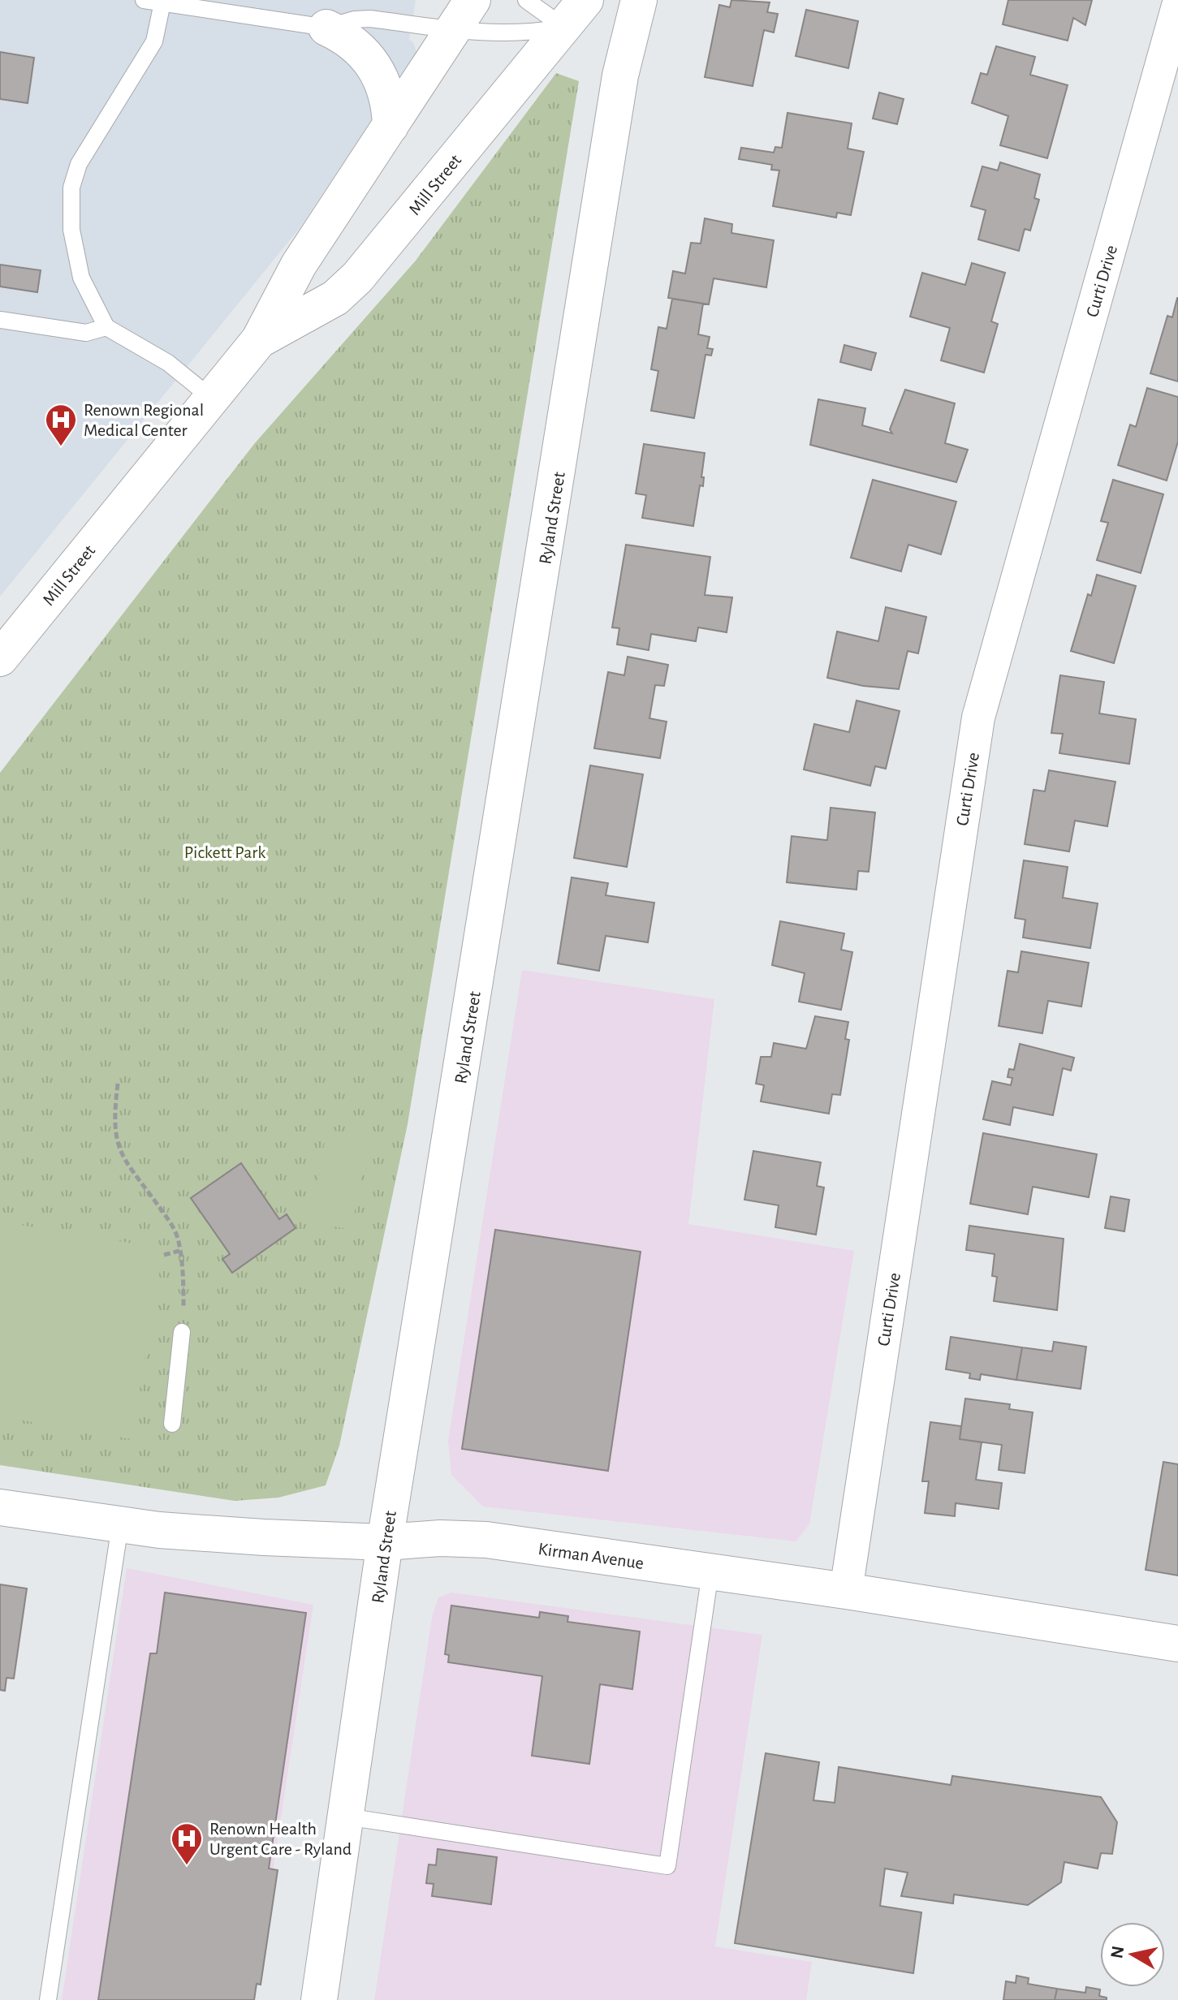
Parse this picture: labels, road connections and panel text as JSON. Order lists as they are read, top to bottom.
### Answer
{
  "streets": {
    "main road": ["Mill Street", "Ryland Street", "Kirman Avenue"],
    "street": ["Curti Drive"]
  },
  "crossings": [
    ["Curti Drive", "Kirman Avenue"],
    ["Ryland Street", "Kirman Avenue"]
  ],
  "parks": ["Pickett Park"],
  "places": {
    "hospital": ["Renown Regional Medical Center", "Renown Health Urgent Care - Ryland"]
  },
  "north": "left"
}
